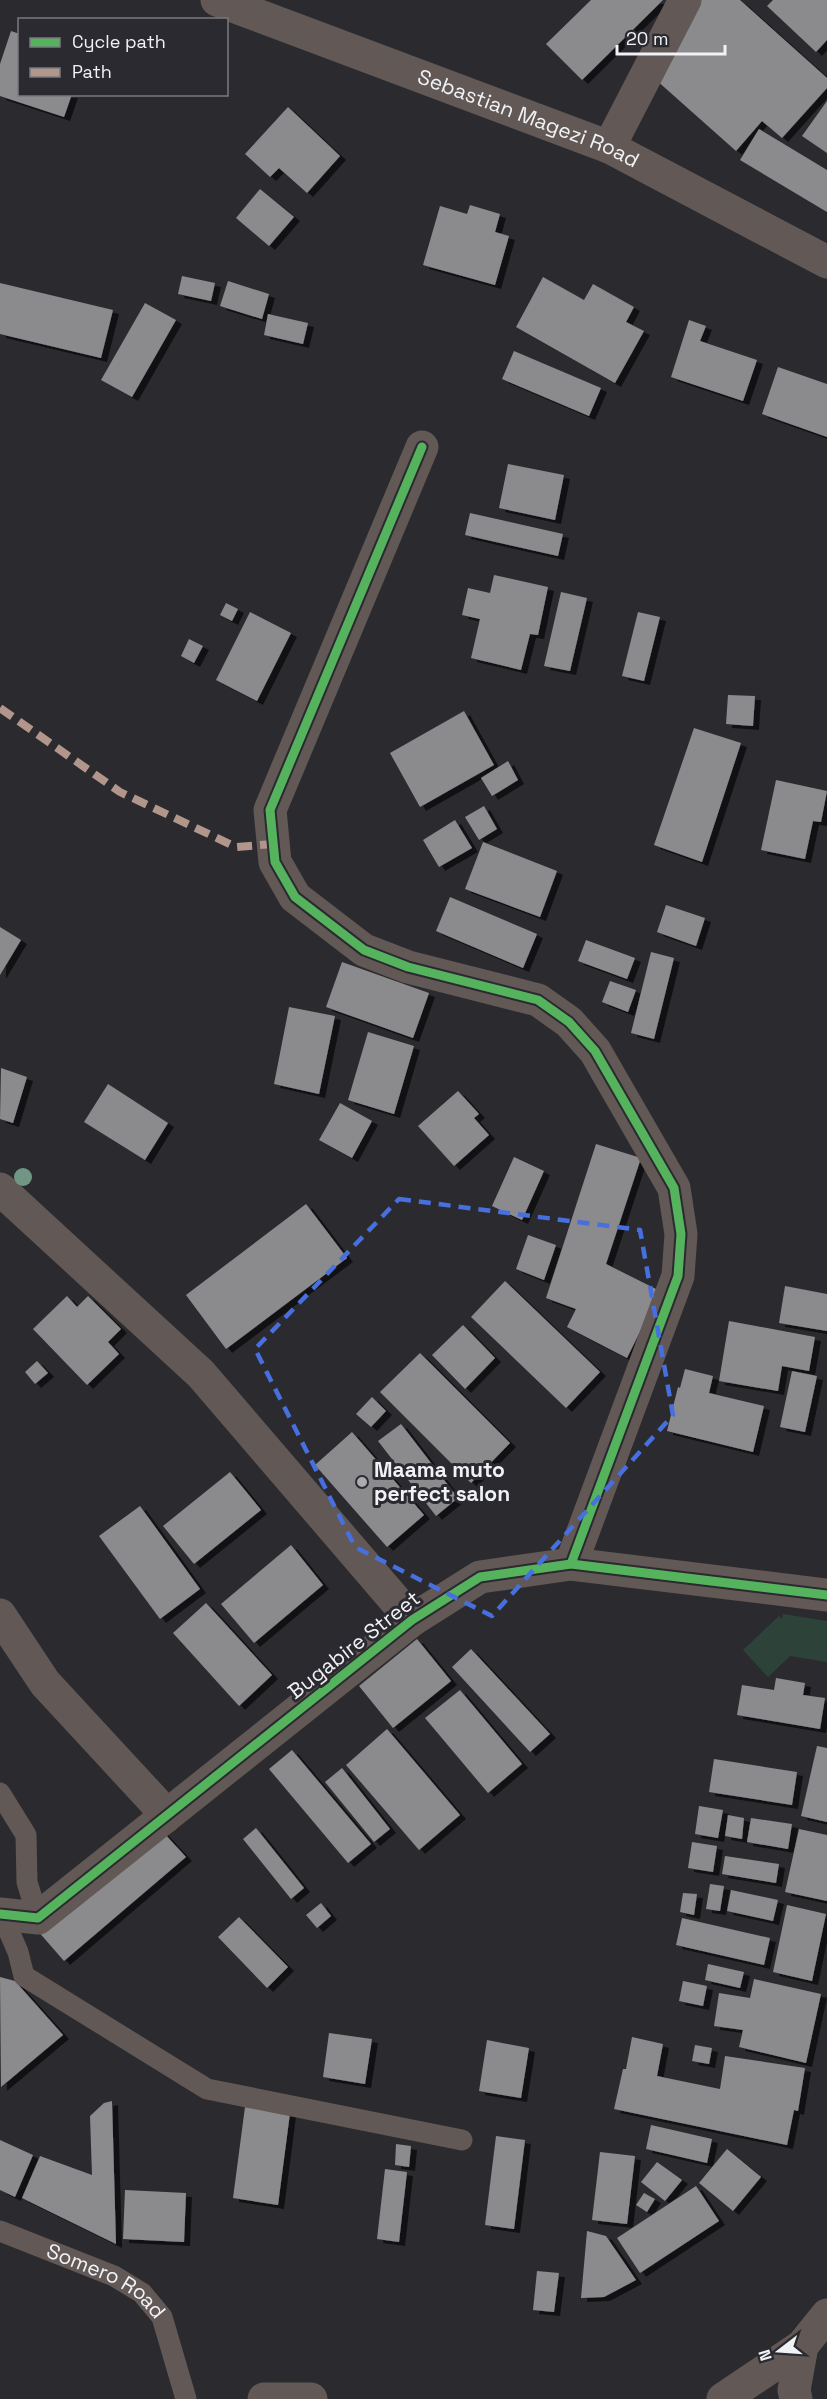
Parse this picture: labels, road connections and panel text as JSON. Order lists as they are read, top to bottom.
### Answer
{
  "streets": {
    "street": ["Sebastian Magezi Road", "Bugabire Street"],
    "lane": ["Somero Road"]
  },
  "places": ["Maama muto perfect salon"],
  "legend": ["Cycle path", "Path"],
  "scale_bar": "20 m",
  "north": "left"
}
